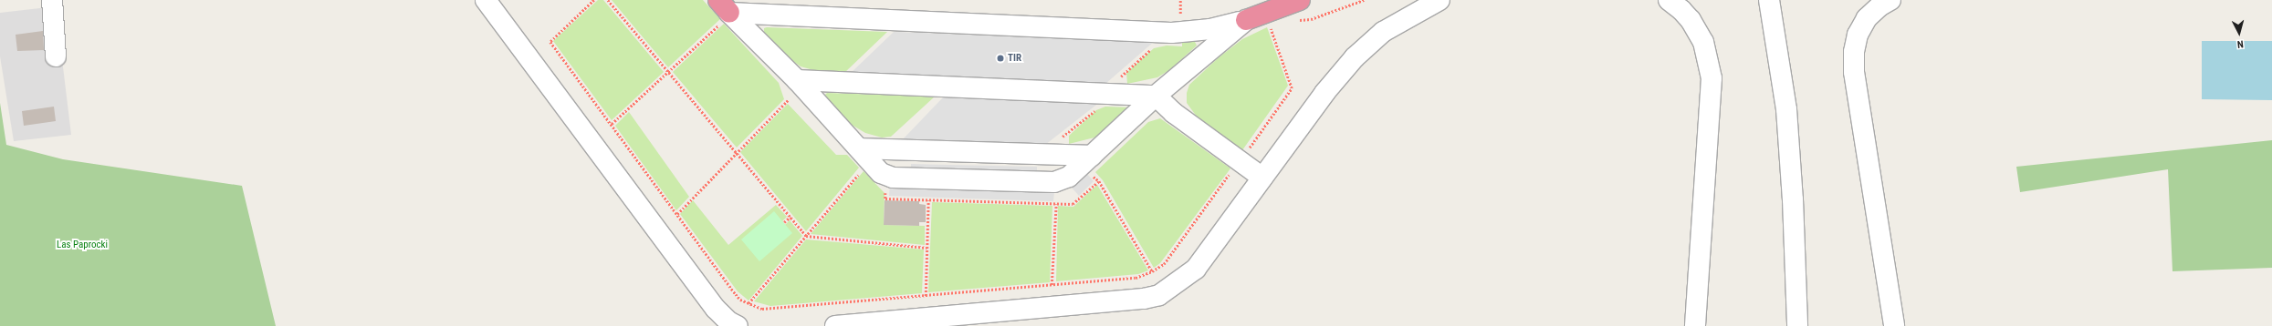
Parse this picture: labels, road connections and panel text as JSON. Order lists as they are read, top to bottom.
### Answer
{
  "parks": ["Las Paprocki"],
  "places": ["TIR"],
  "north": "bottom"
}
